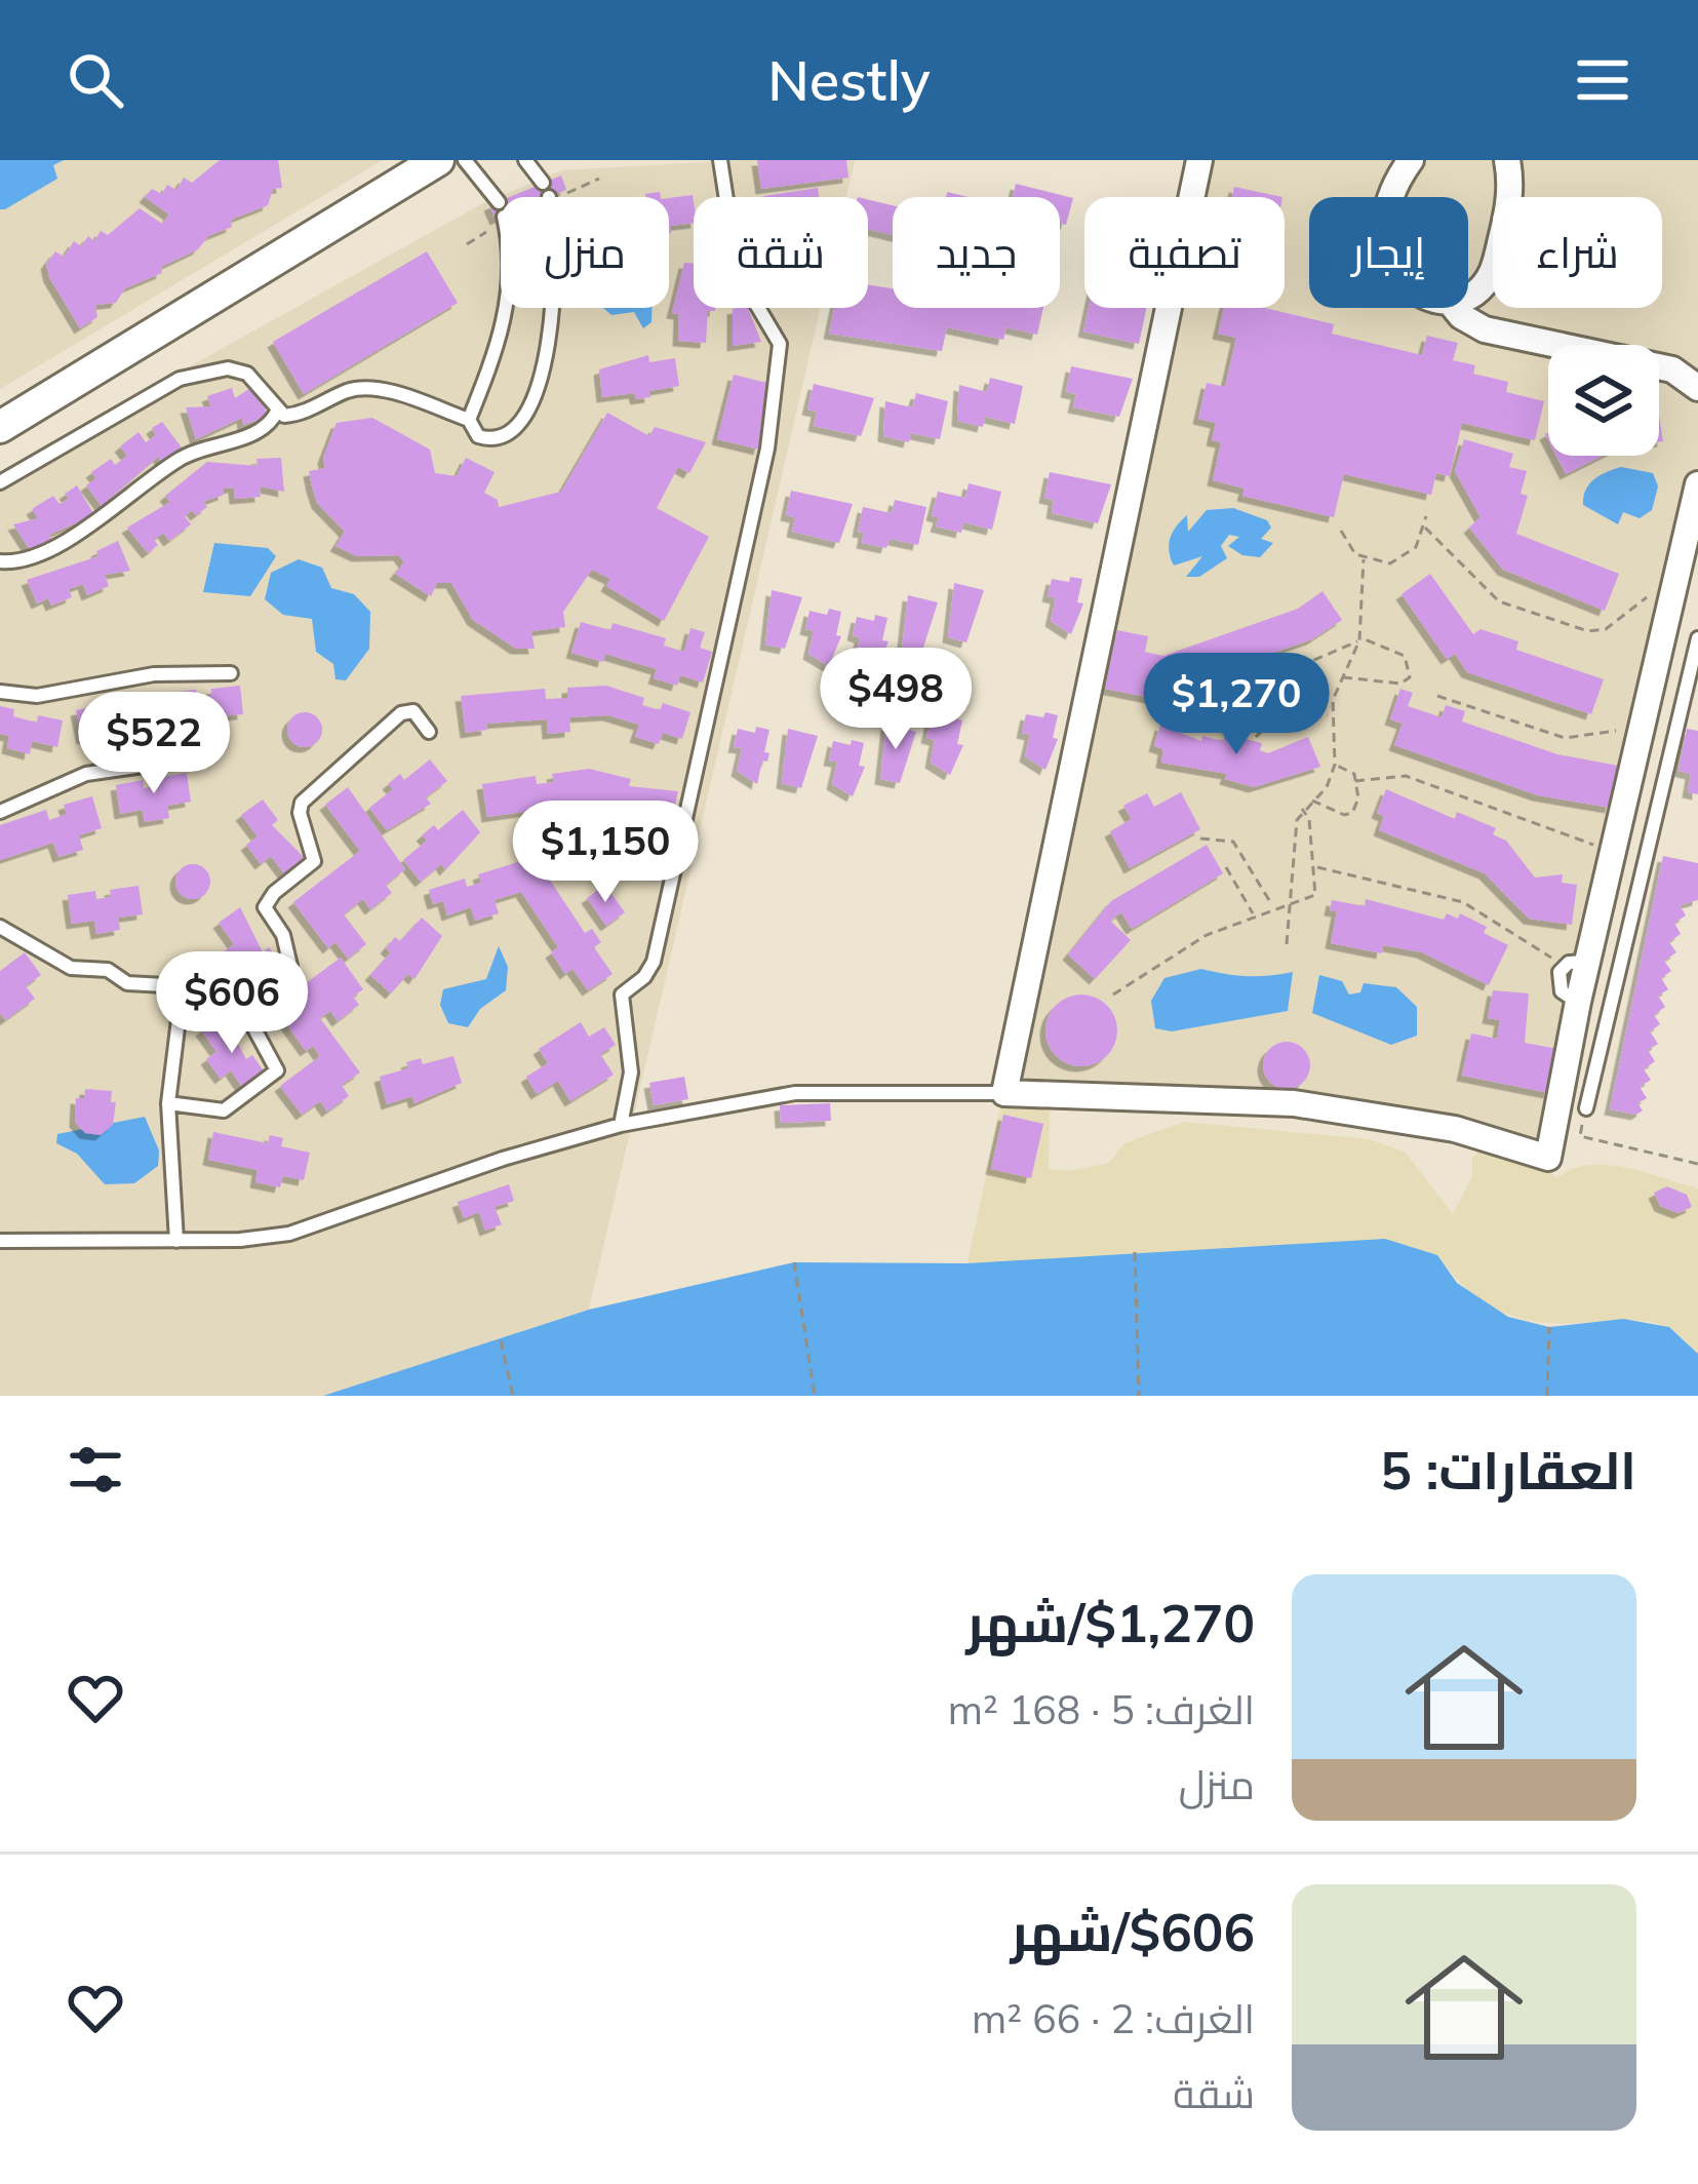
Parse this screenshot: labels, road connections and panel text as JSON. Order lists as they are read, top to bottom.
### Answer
{
  "page": {
    "header": "Nestly",
    "chip": [
      "شراء",
      "إيجار",
      "تصفية",
      "جديد",
      "شقة",
      "منزل"
    ],
    "price": [
      "$498",
      "$1,270",
      "$522",
      "$1,150",
      "$606"
    ],
    "heading": "العقارات: 5",
    "list": [
      {
        "name": "$1,270/شهر",
        "note": "الغرف: 5 · 168 m² · منزل"
      },
      {
        "name": "$606/شهر",
        "note": "الغرف: 2 · 66 m² · شقة"
      }
    ]
  }
}
